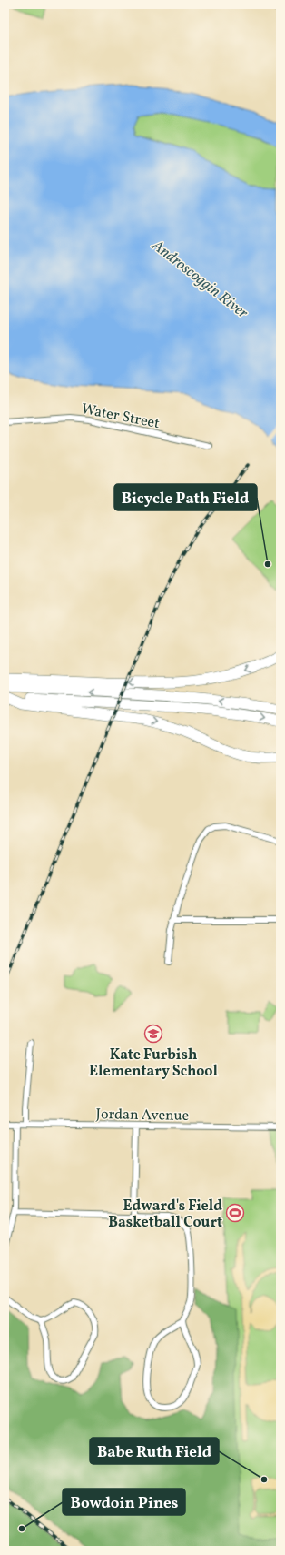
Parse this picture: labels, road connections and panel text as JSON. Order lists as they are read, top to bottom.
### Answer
{
  "streets": {
    "street": ["Water Street", "Jordan Avenue"]
  },
  "water": ["Androscoggin River"],
  "places": {
    "other": ["Bicycle Path Field", "Babe Ruth Field", "Bowdoin Pines"],
    "school or university": ["Kate Furbish Elementary School"],
    "sports": ["Edward's Field Basketball Court"]
  }
}
